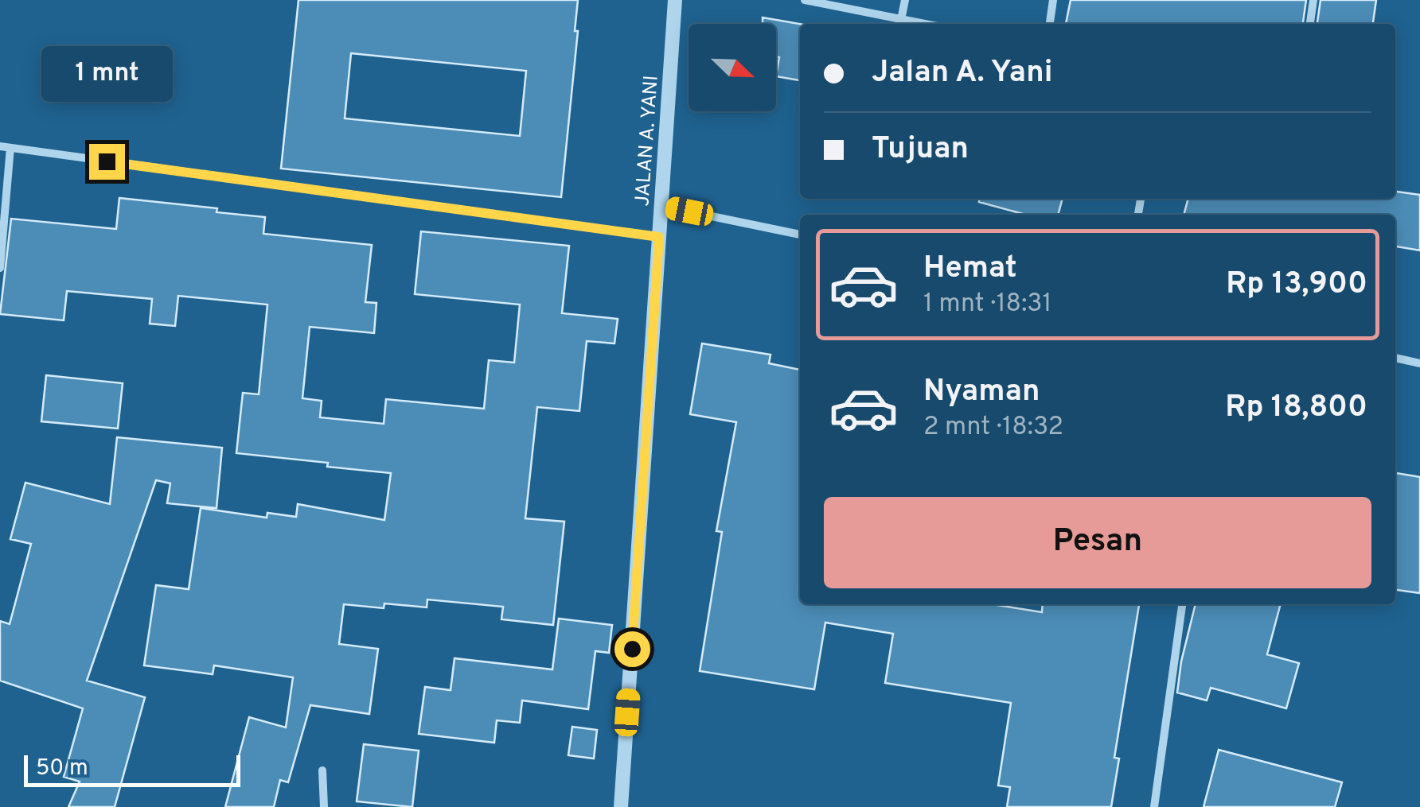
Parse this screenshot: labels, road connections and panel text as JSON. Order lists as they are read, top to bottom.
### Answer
{
  "streets": {
    "street": ["JALAN A. YANI"]
  },
  "scale_bar": "50 m",
  "north": "bottom right",
  "page": {
    "banner": ["Jalan A. Yani", "Tujuan"],
    "bubble": "1 mnt",
    "list": [
      {
        "name": "Hemat",
        "note": "1 mnt · 18:31",
        "value": "Rp 13,900"
      },
      {
        "name": "Nyaman",
        "note": "2 mnt · 18:32",
        "value": "Rp 18,800"
      }
    ],
    "buttons": "Pesan",
    "scale": "50 m"
  }
}
